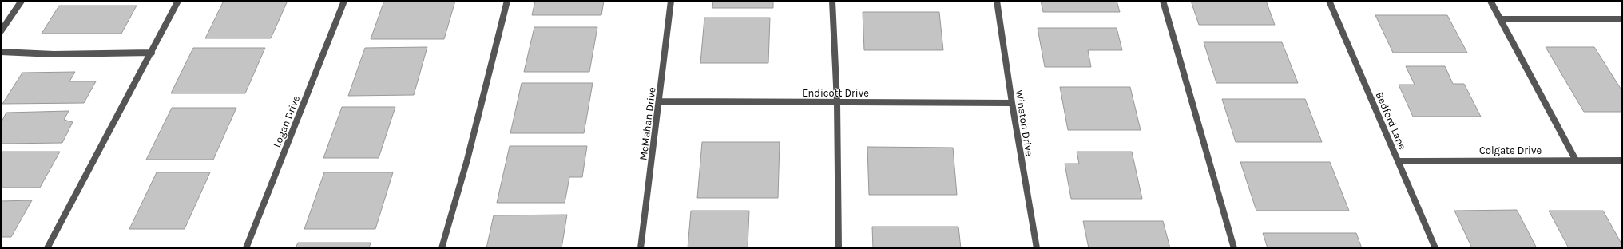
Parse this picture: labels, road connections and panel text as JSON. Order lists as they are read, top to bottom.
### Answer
{
  "streets": {
    "street": [
      "Endicott Drive",
      "Bedford Lane",
      "Logan Drive",
      "Winston Drive",
      "McMahan Drive",
      "Colgate Drive"
    ]
  },
  "crossings": [
    ["Endicott Drive", "Winston Drive"],
    ["Endicott Drive", "McMahan Drive"],
    ["Bedford Lane", "Colgate Drive"]
  ]
}
